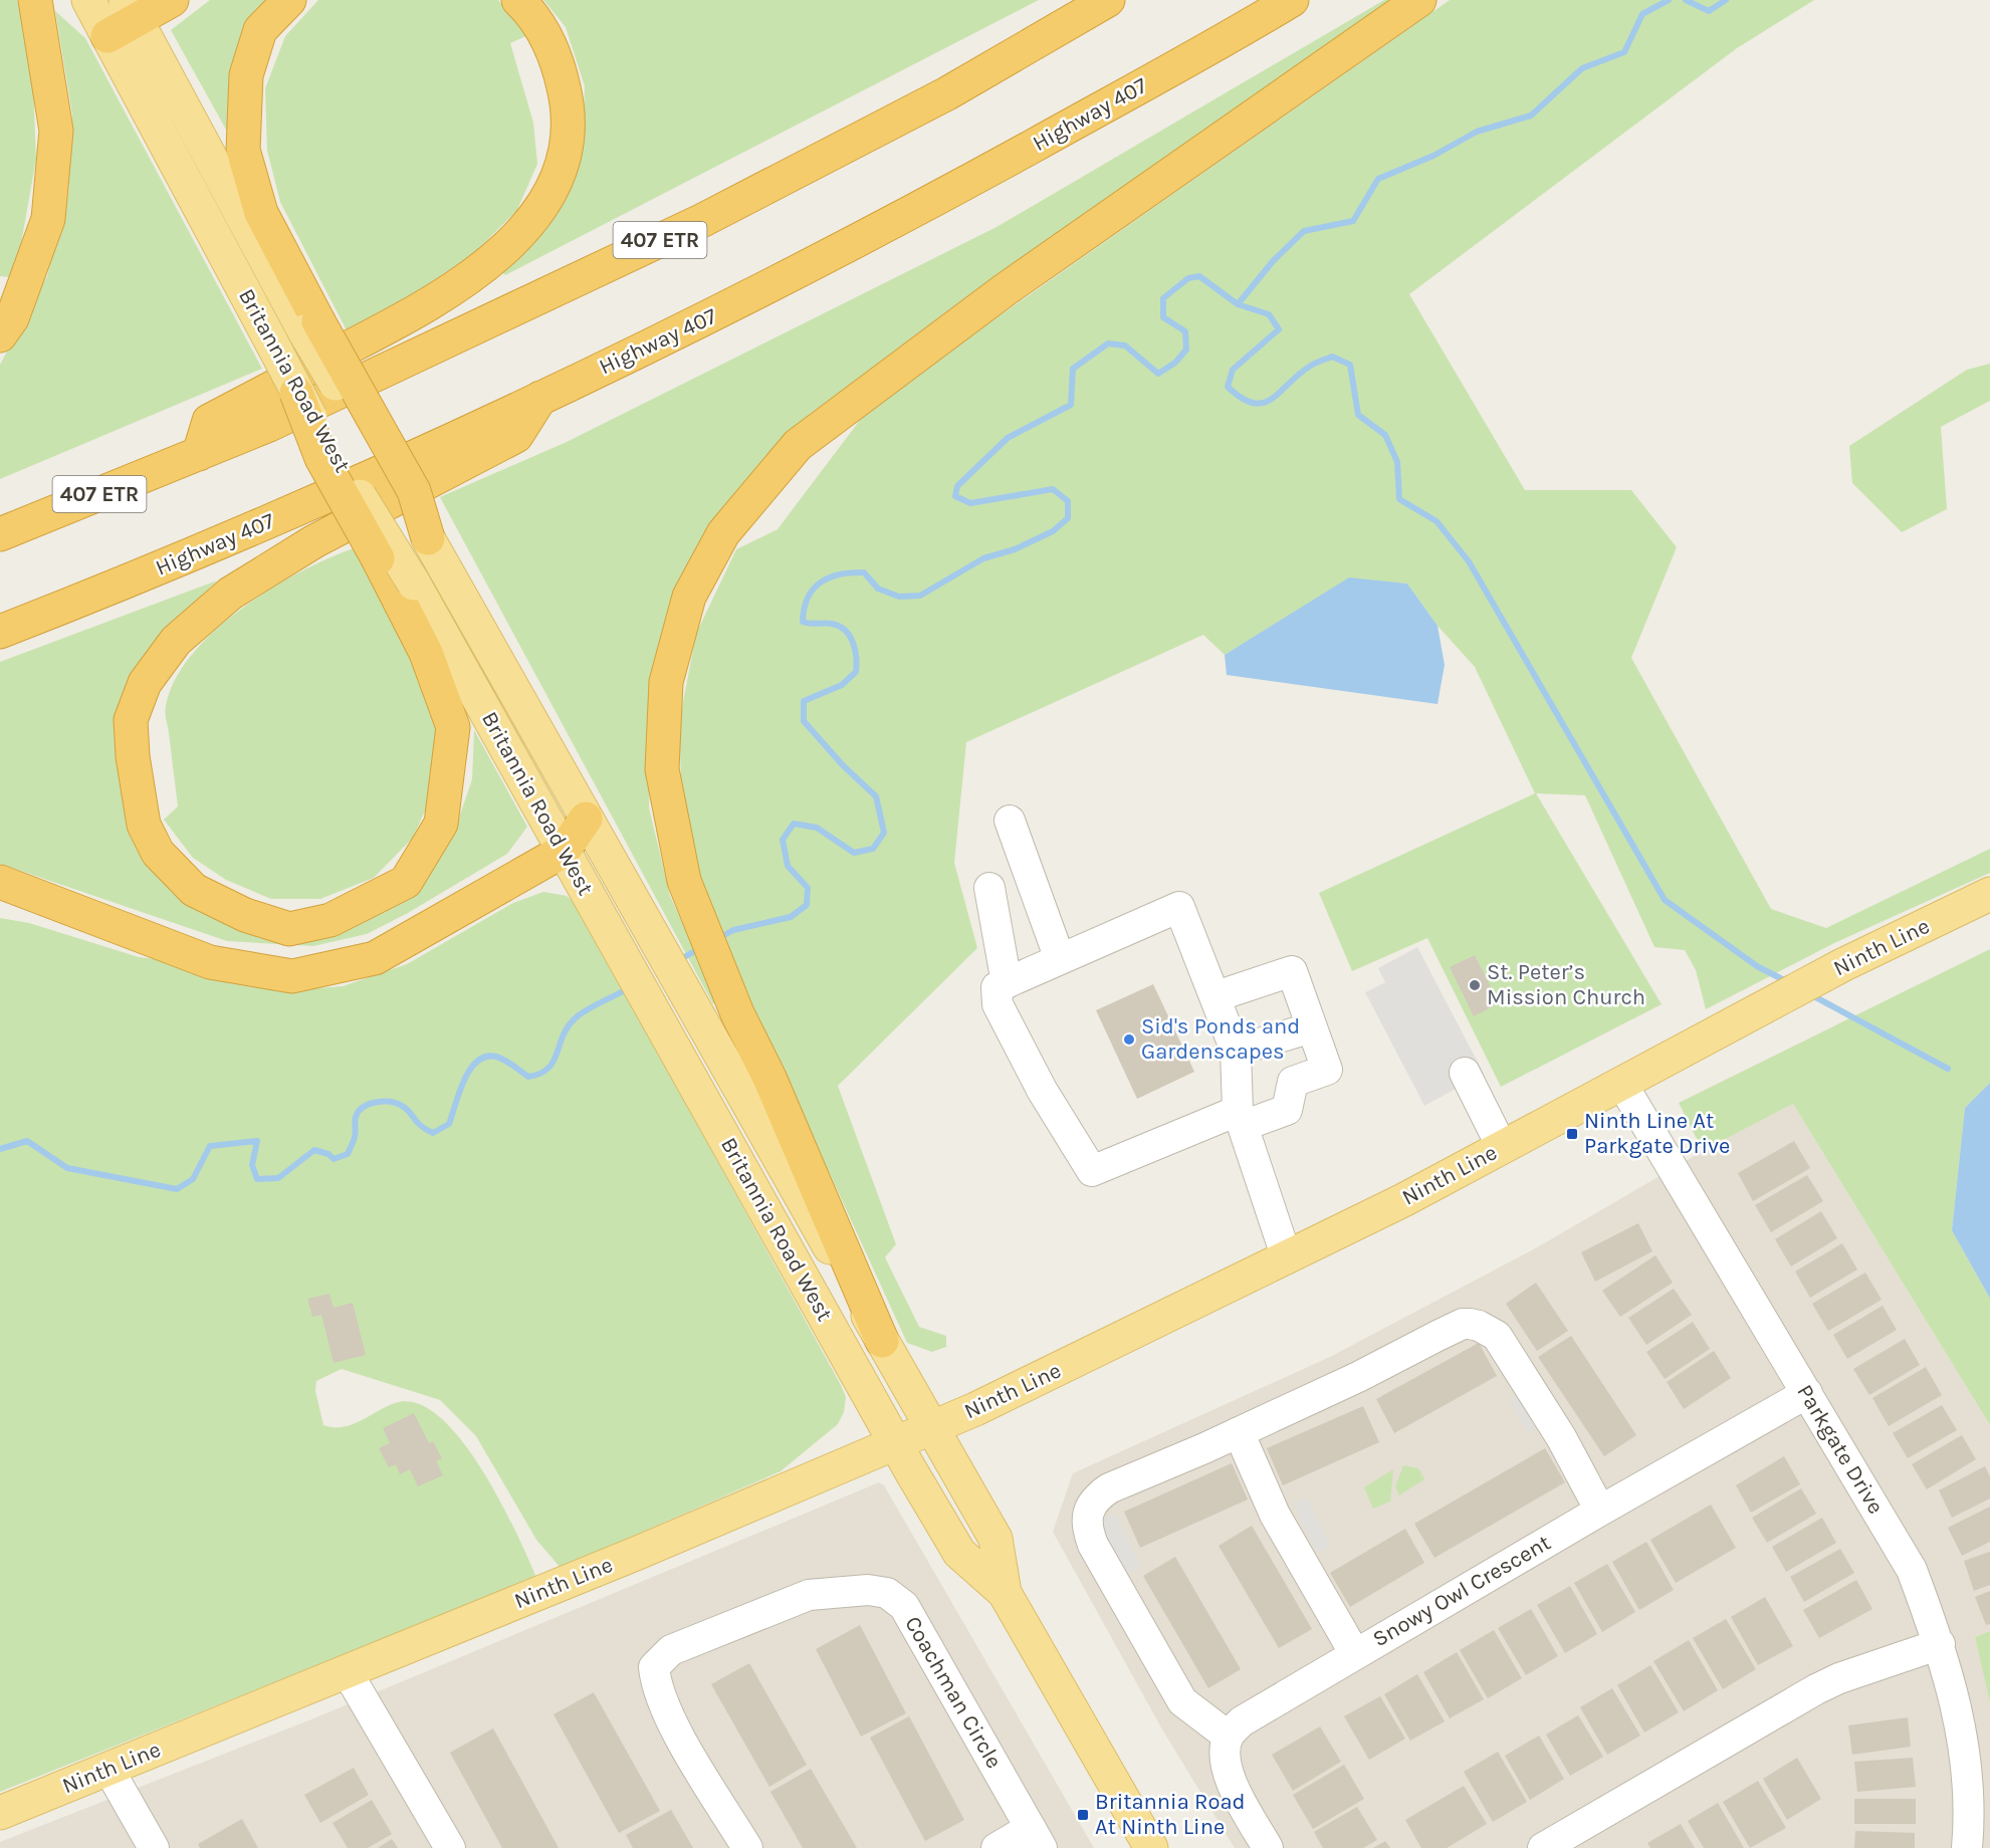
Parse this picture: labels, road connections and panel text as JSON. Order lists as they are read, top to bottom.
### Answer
{
  "streets": {
    "highway": ["Highway 407", "407 ETR"],
    "main road": ["Britannia Road West", "Ninth Line"],
    "street": ["Parkgate Drive", "Snowy Owl Crescent", "Coachman Circle"]
  },
  "crossings": [
    ["Britannia Road West", "Ninth Line"],
    ["Ninth Line", "Parkgate Drive"],
    ["Parkgate Drive", "Snowy Owl Crescent"]
  ],
  "places": {
    "other": ["St. Peter’s Mission Church", "Sid's Ponds and Gardenscapes"],
    "transit": ["Ninth Line At Parkgate Drive", "Britannia Road At Ninth Line"]
  }
}
